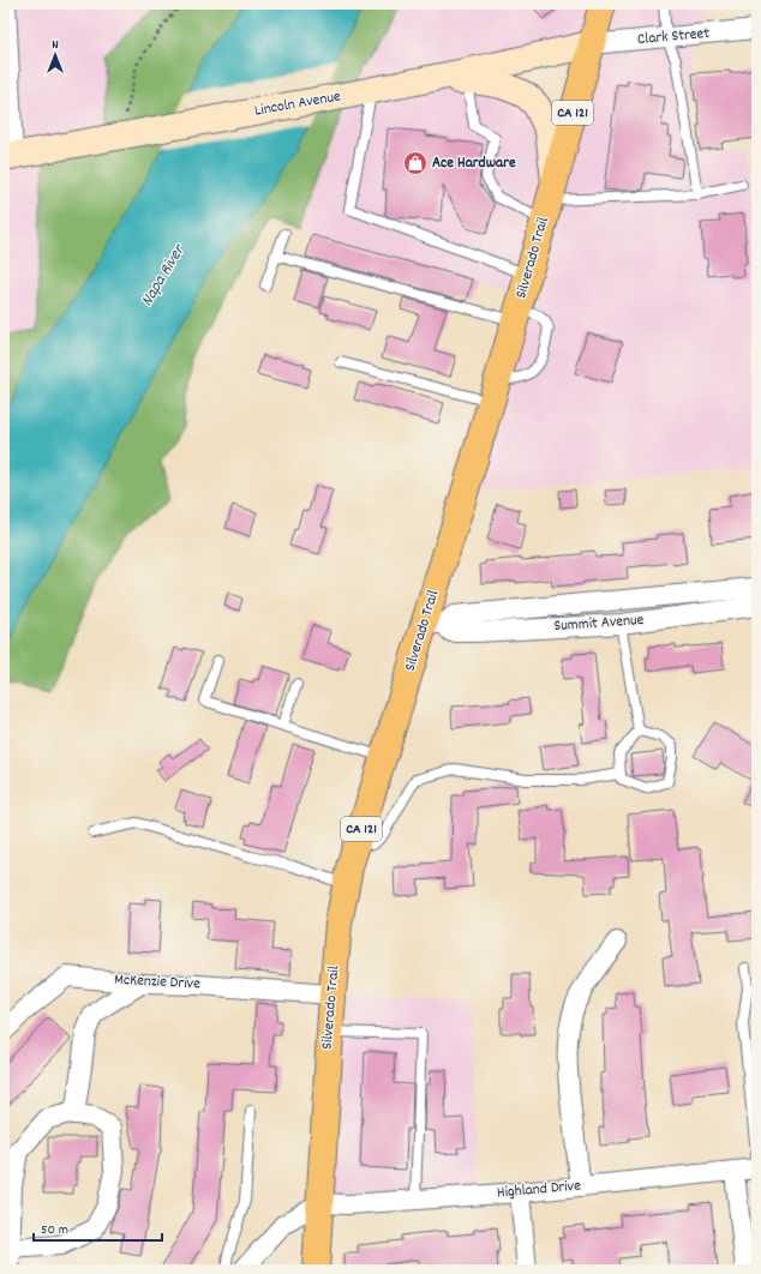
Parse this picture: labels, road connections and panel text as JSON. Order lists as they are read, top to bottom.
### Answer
{
  "streets": {
    "main road": ["Lincoln Avenue", "CA 121", "Silverado Trail"],
    "street": [
      "Clark Street",
      "Summit Avenue",
      "McKenzie Drive",
      "Highland Drive"
    ]
  },
  "crossings": [
    ["Clark Street", "Lincoln Avenue"],
    ["Clark Street", "Silverado Trail"],
    ["Lincoln Avenue", "Silverado Trail"],
    ["Silverado Trail", "Summit Avenue"],
    ["Silverado Trail", "McKenzie Drive"],
    ["Silverado Trail", "Highland Drive"]
  ],
  "water": ["Napa River"],
  "places": {
    "shop": ["Ace Hardware"]
  },
  "scale_bar": "50 m",
  "north": "top"
}
